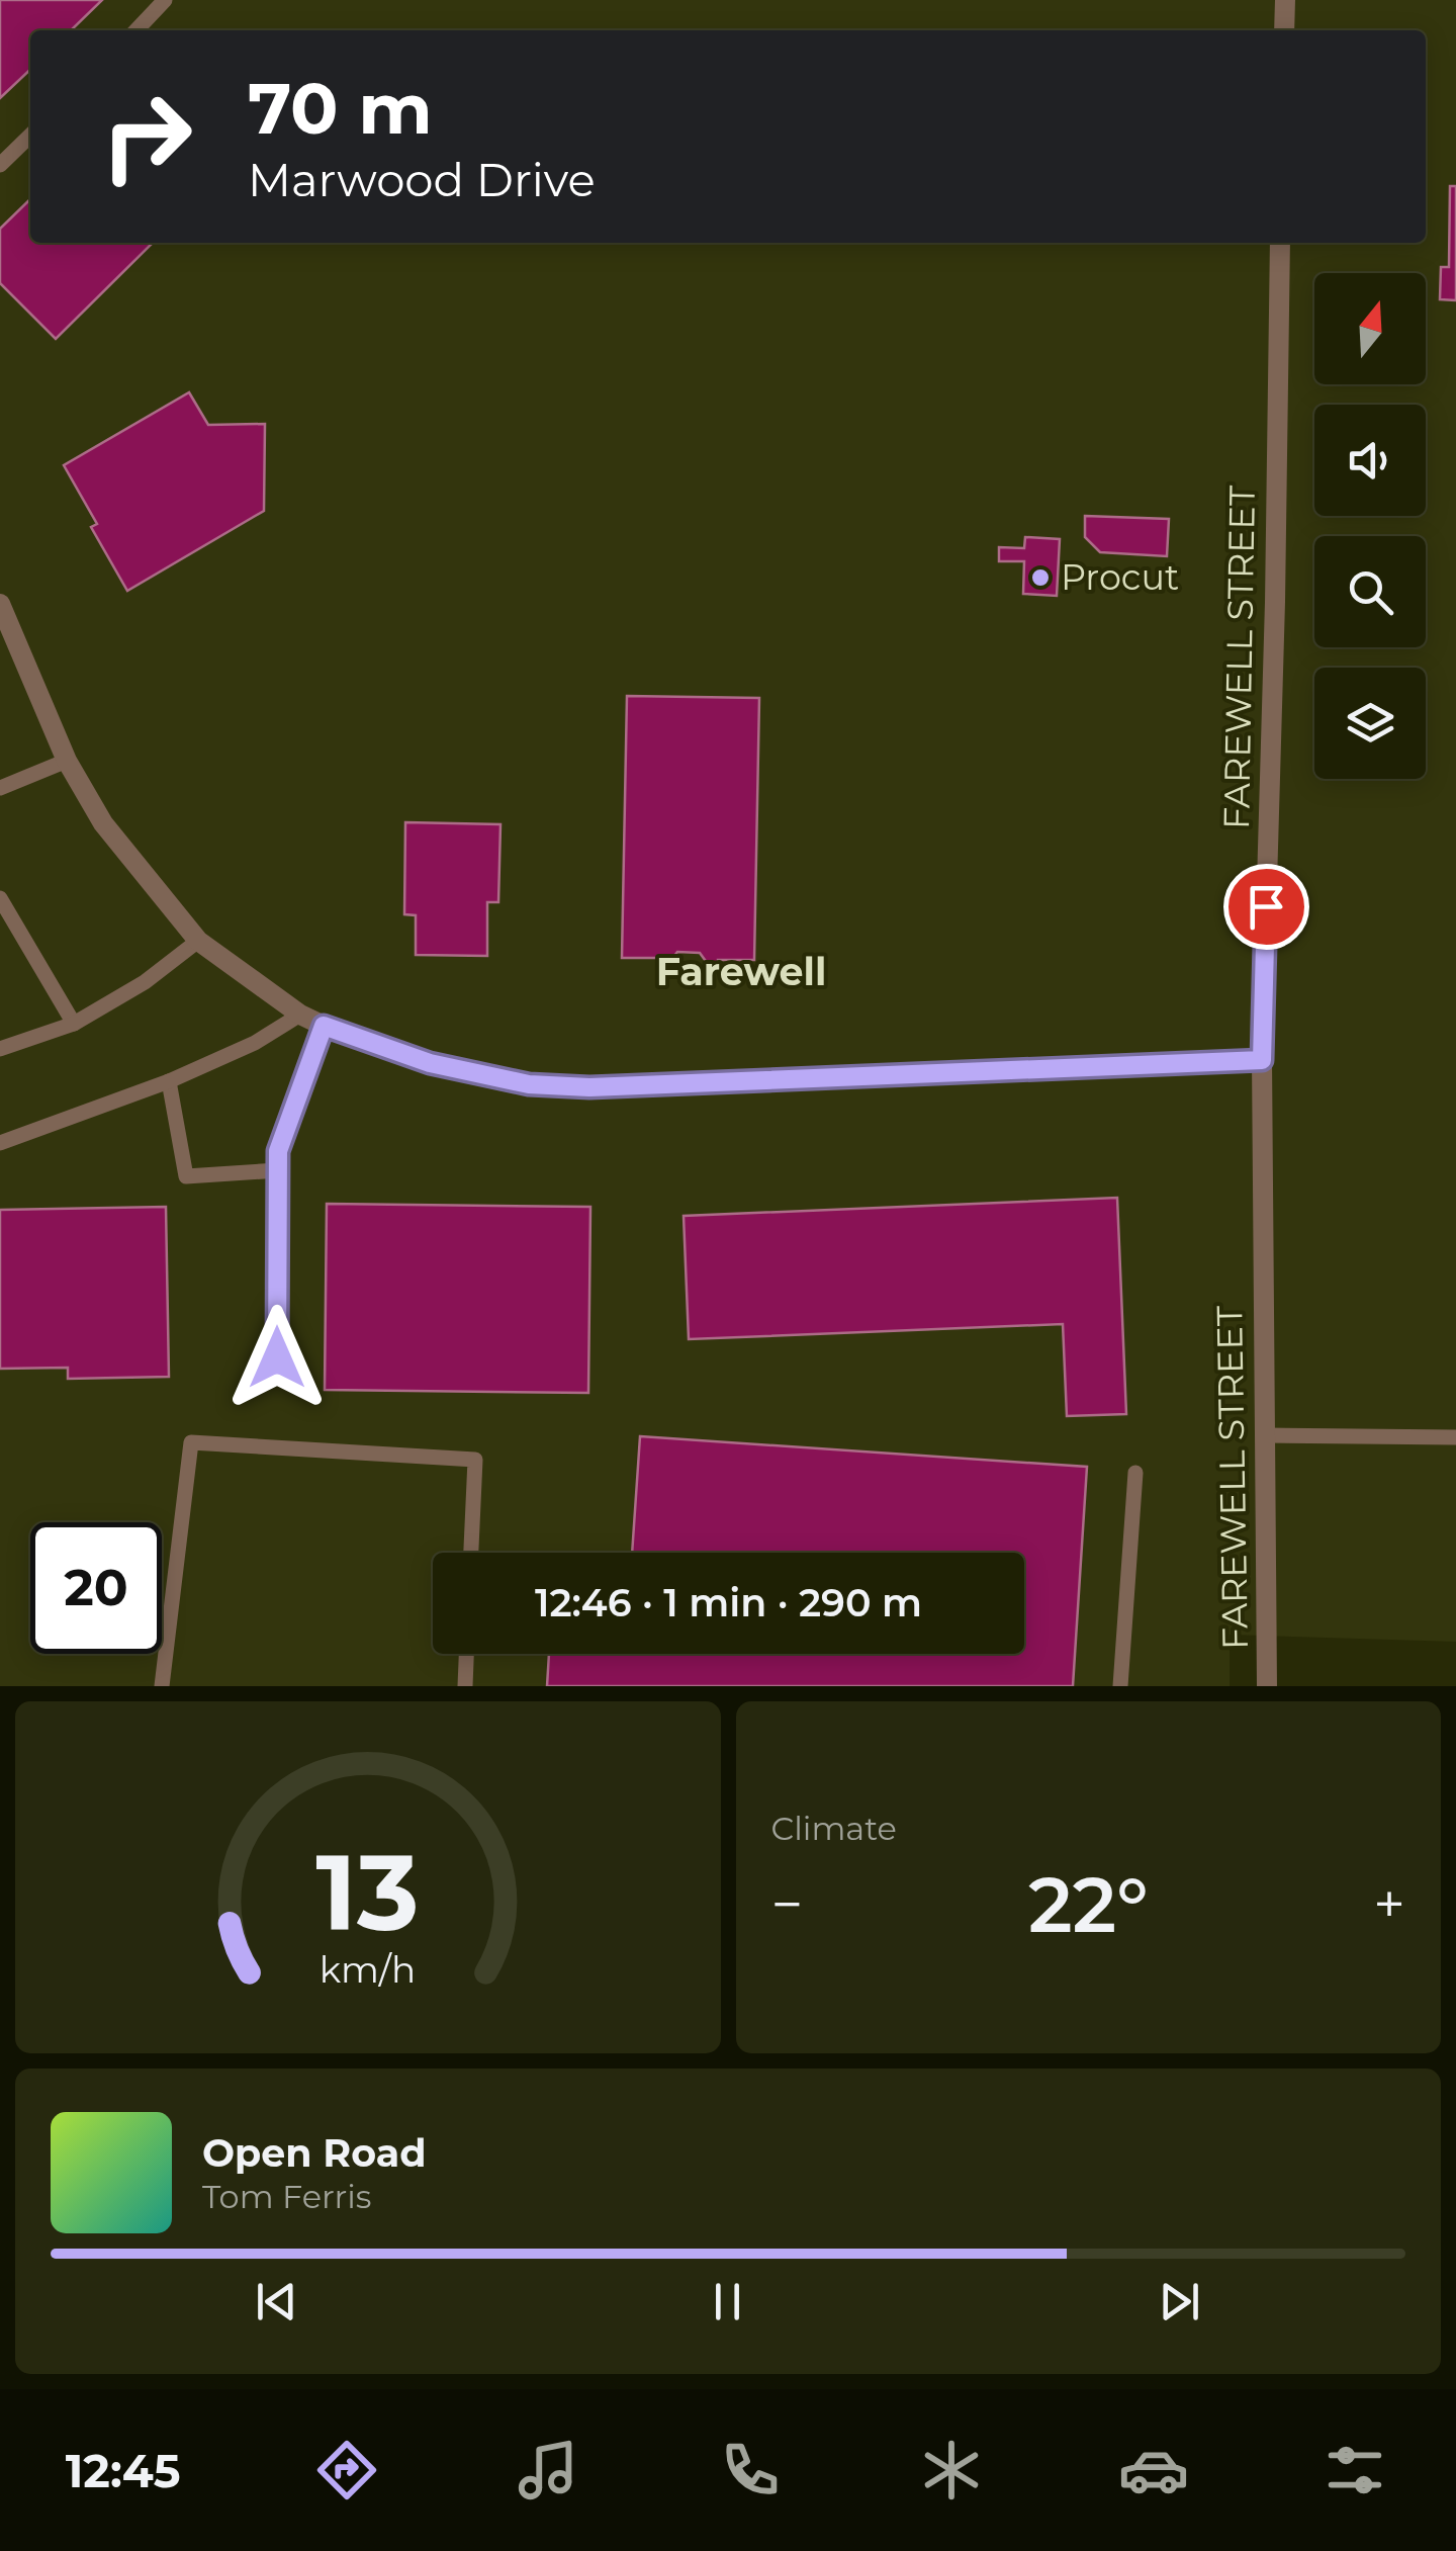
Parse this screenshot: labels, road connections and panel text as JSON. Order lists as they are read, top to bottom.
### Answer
{
  "streets": {
    "street": ["FAREWELL STREET"]
  },
  "districts": ["Farewell"],
  "places": ["Procut"],
  "north": "top",
  "page": {
    "turn": ["70 m", "Marwood Drive"],
    "limit": "20",
    "trip": "12:46 · 1 min · 290 m",
    "tile": "Climate",
    "heat": ["−", "22°", "+"],
    "song": ["Open Road", "Tom Ferris"],
    "tabs": "12:45",
    "gauge": ["13", "km/h"]
  }
}
